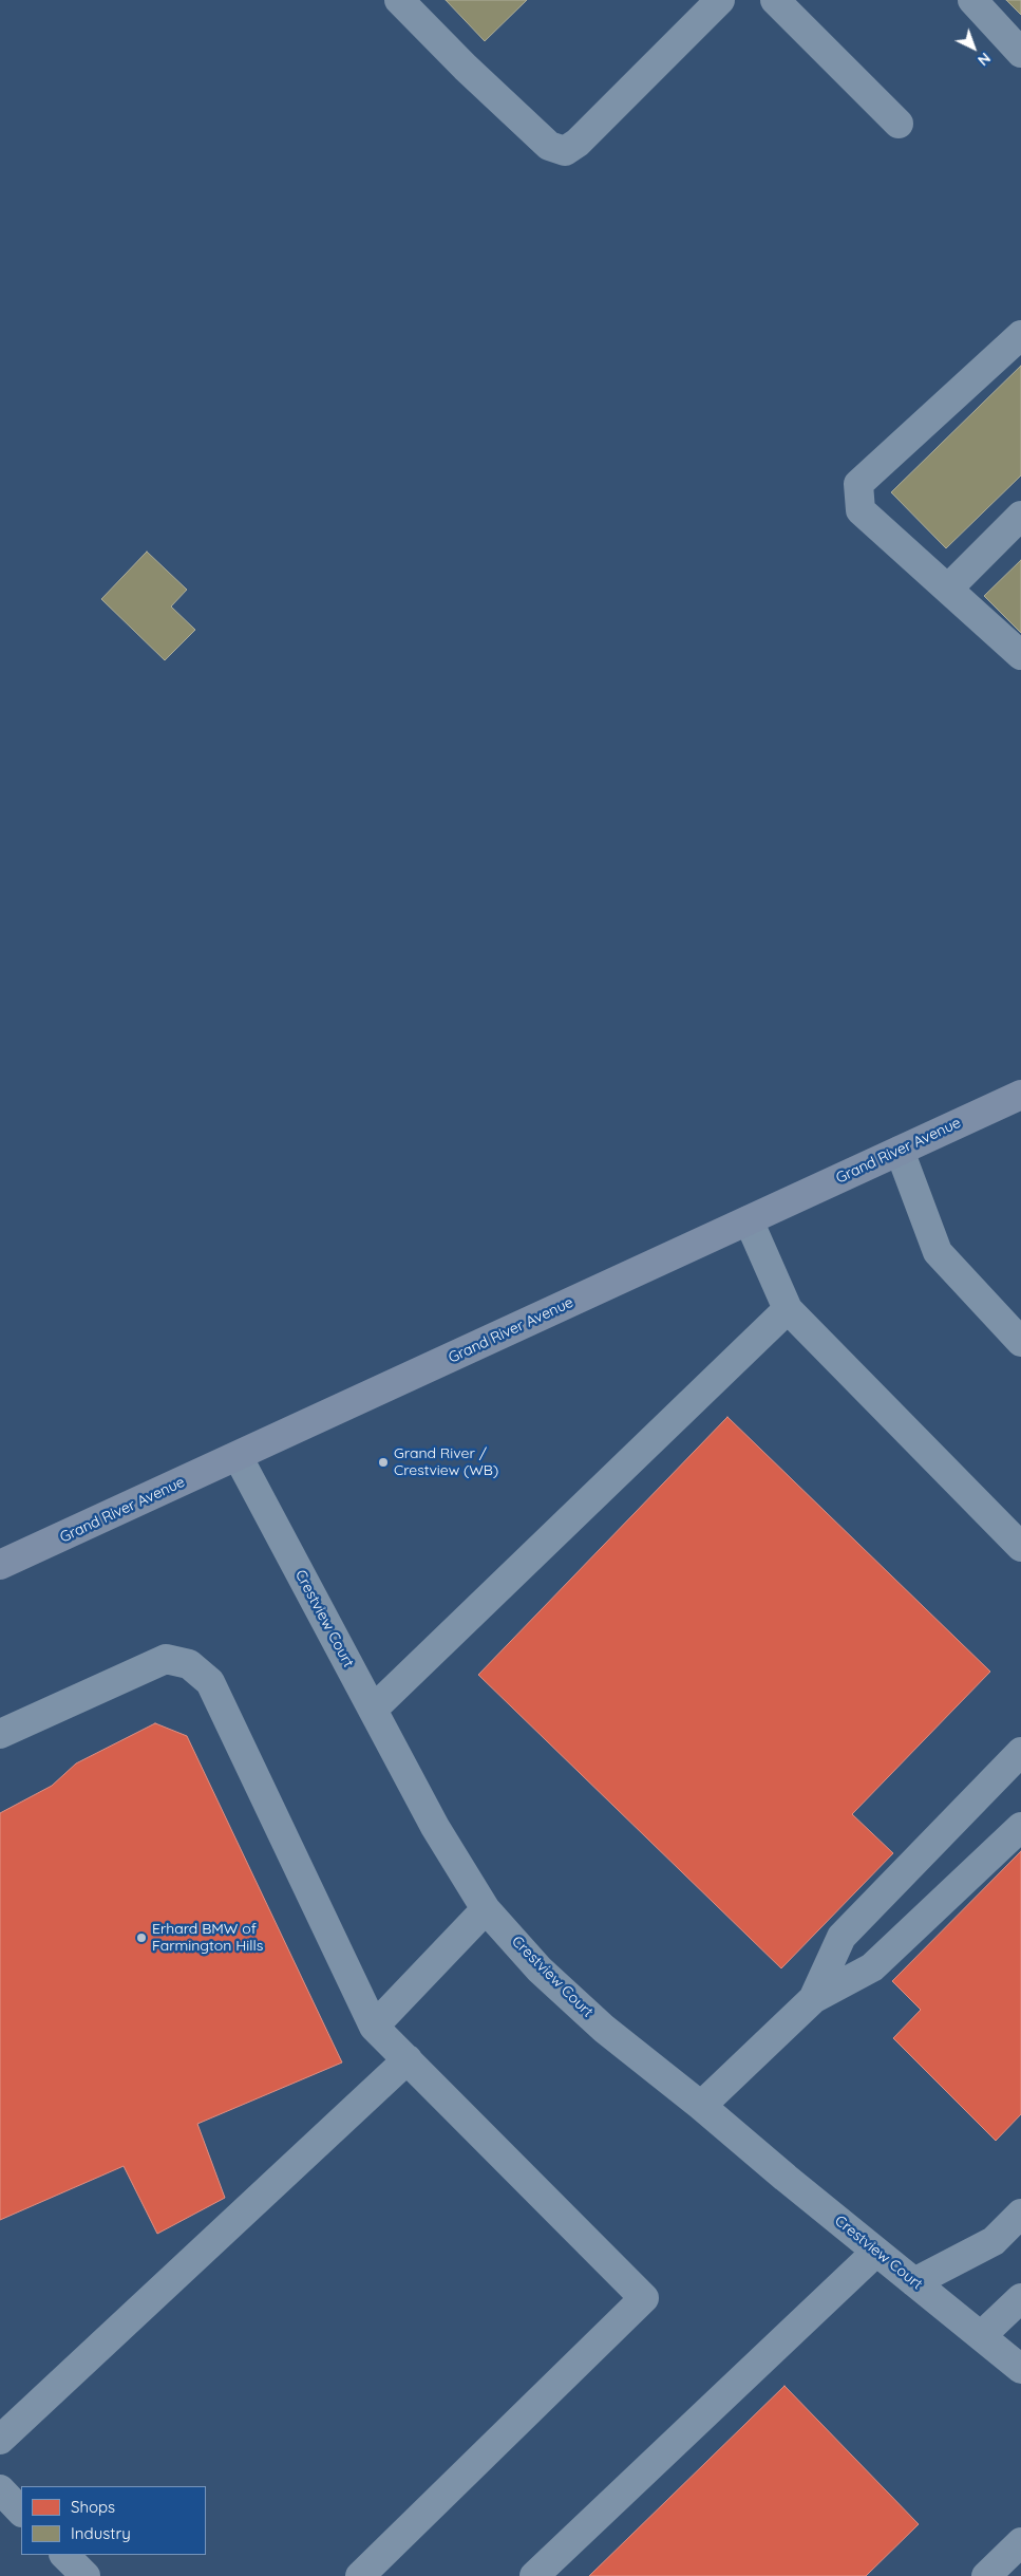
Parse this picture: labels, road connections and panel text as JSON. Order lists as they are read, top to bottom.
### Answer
{
  "streets": {
    "main road": ["Grand River Avenue"],
    "street": ["Crestview Court"]
  },
  "crossings": [
    ["Grand River Avenue", "Crestview Court"]
  ],
  "places": ["Grand River / Crestview (WB)", "Erhard BMW of Farmington Hills"],
  "legend": ["Shops", "Industry"],
  "north": "bottom right"
}
